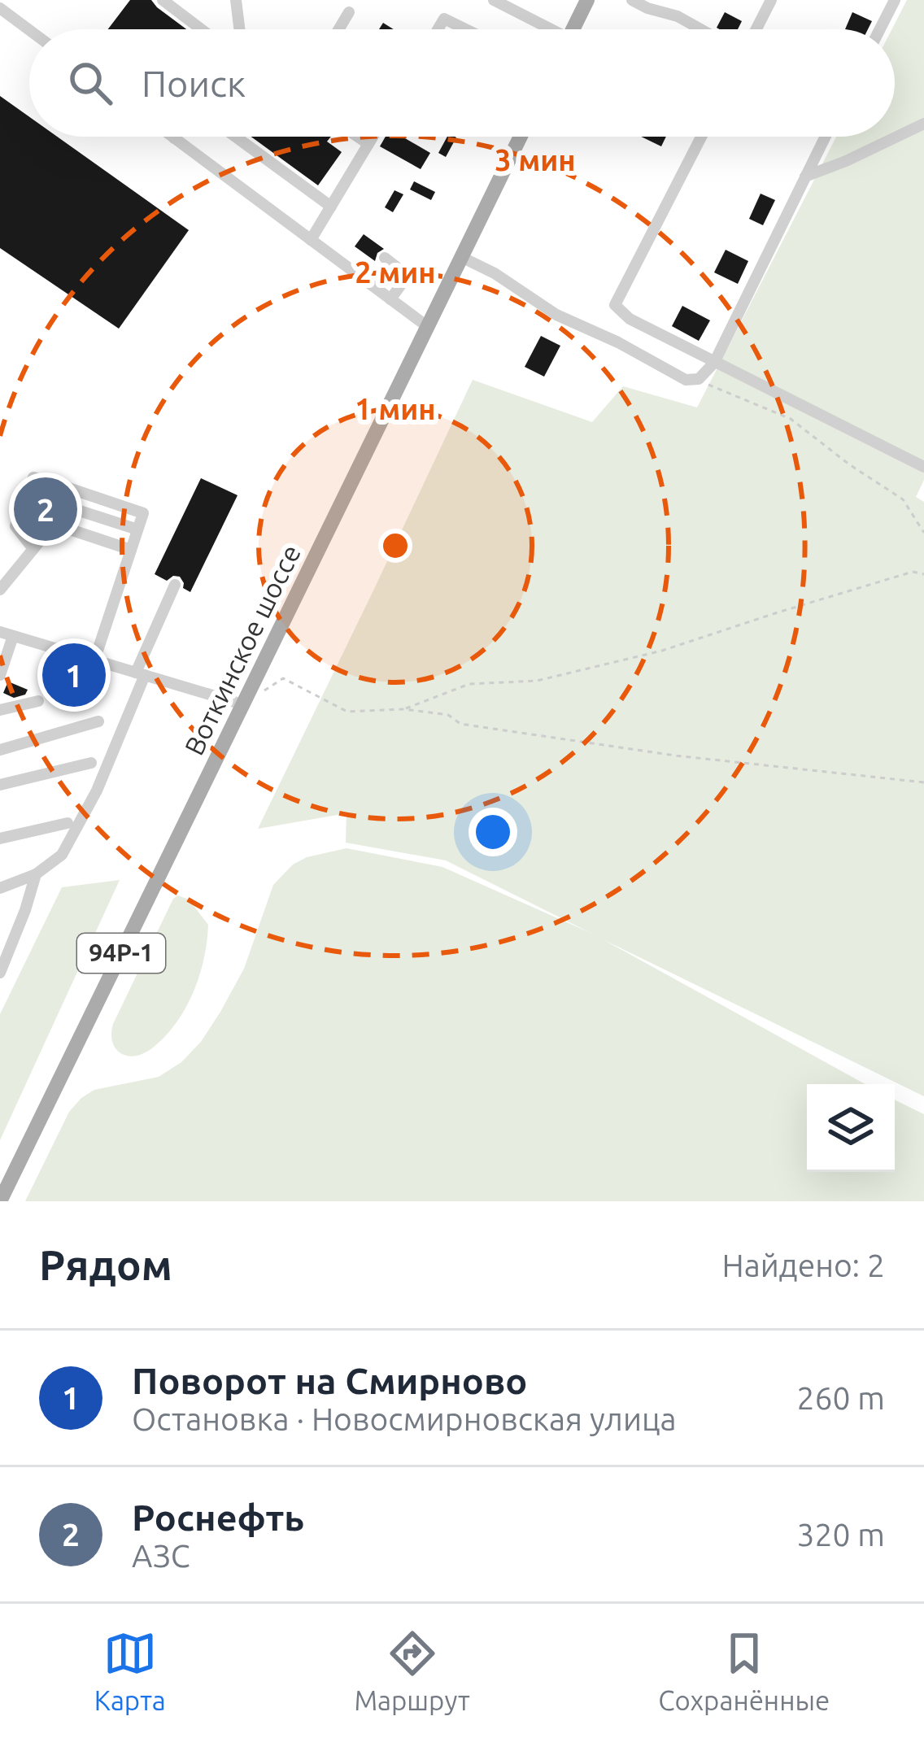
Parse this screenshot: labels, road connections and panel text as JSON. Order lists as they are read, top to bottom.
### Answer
{
  "streets": {
    "main road": ["Воткинское шоссе", "94Р-1"]
  },
  "page": {
    "search": "Поиск",
    "pins": ["2", "1"],
    "heading": ["Рядом", "Найдено: 2"],
    "list": [
      {
        "mark": "1",
        "name": "Поворот на Смирново",
        "note": "Остановка · Новосмирновская улица",
        "value": "260 m"
      },
      {
        "mark": "2",
        "name": "Роснефть",
        "note": "АЗС",
        "value": "320 m"
      }
    ],
    "nav": ["Карта", "Маршрут", "Сохранённые"]
  },
  "rings": ["3 мин", "2 мин", "1 мин"]
}
